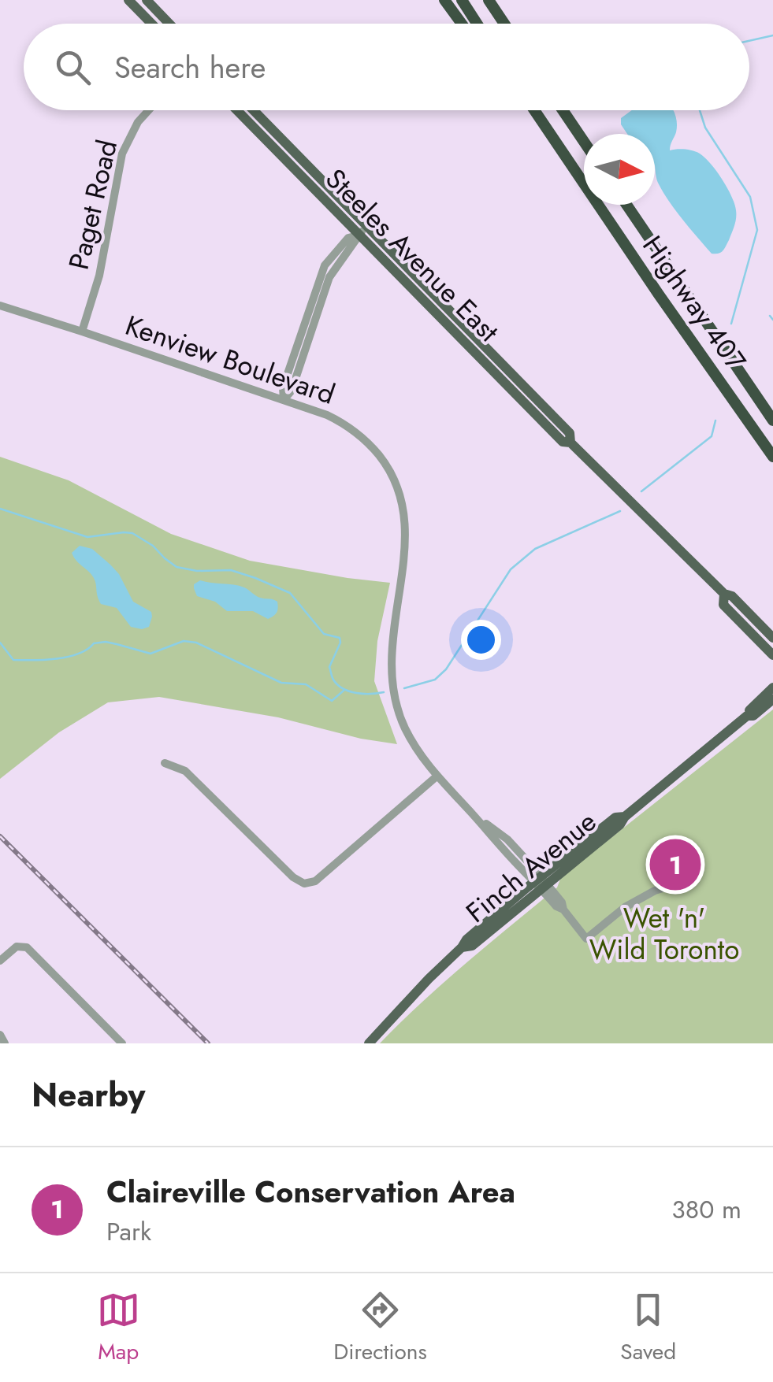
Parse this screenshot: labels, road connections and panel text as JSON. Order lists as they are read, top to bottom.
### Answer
{
  "streets": {
    "highway": ["Highway 407"],
    "main road": ["Steeles Avenue East", "Finch Avenue"],
    "street": ["Paget Road", "Kenview Boulevard"]
  },
  "crossings": [
    ["Paget Road", "Kenview Boulevard"],
    ["Kenview Boulevard", "Finch Avenue"]
  ],
  "parks": ["Wet 'n' Wild Toronto"],
  "north": "right",
  "page": {
    "search": "Search here",
    "pins": "1",
    "heading": "Nearby",
    "list": [
      {
        "mark": "1",
        "name": "Claireville Conservation Area",
        "note": "Park",
        "value": "380 m"
      }
    ],
    "nav": ["Map", "Directions", "Saved"]
  }
}
